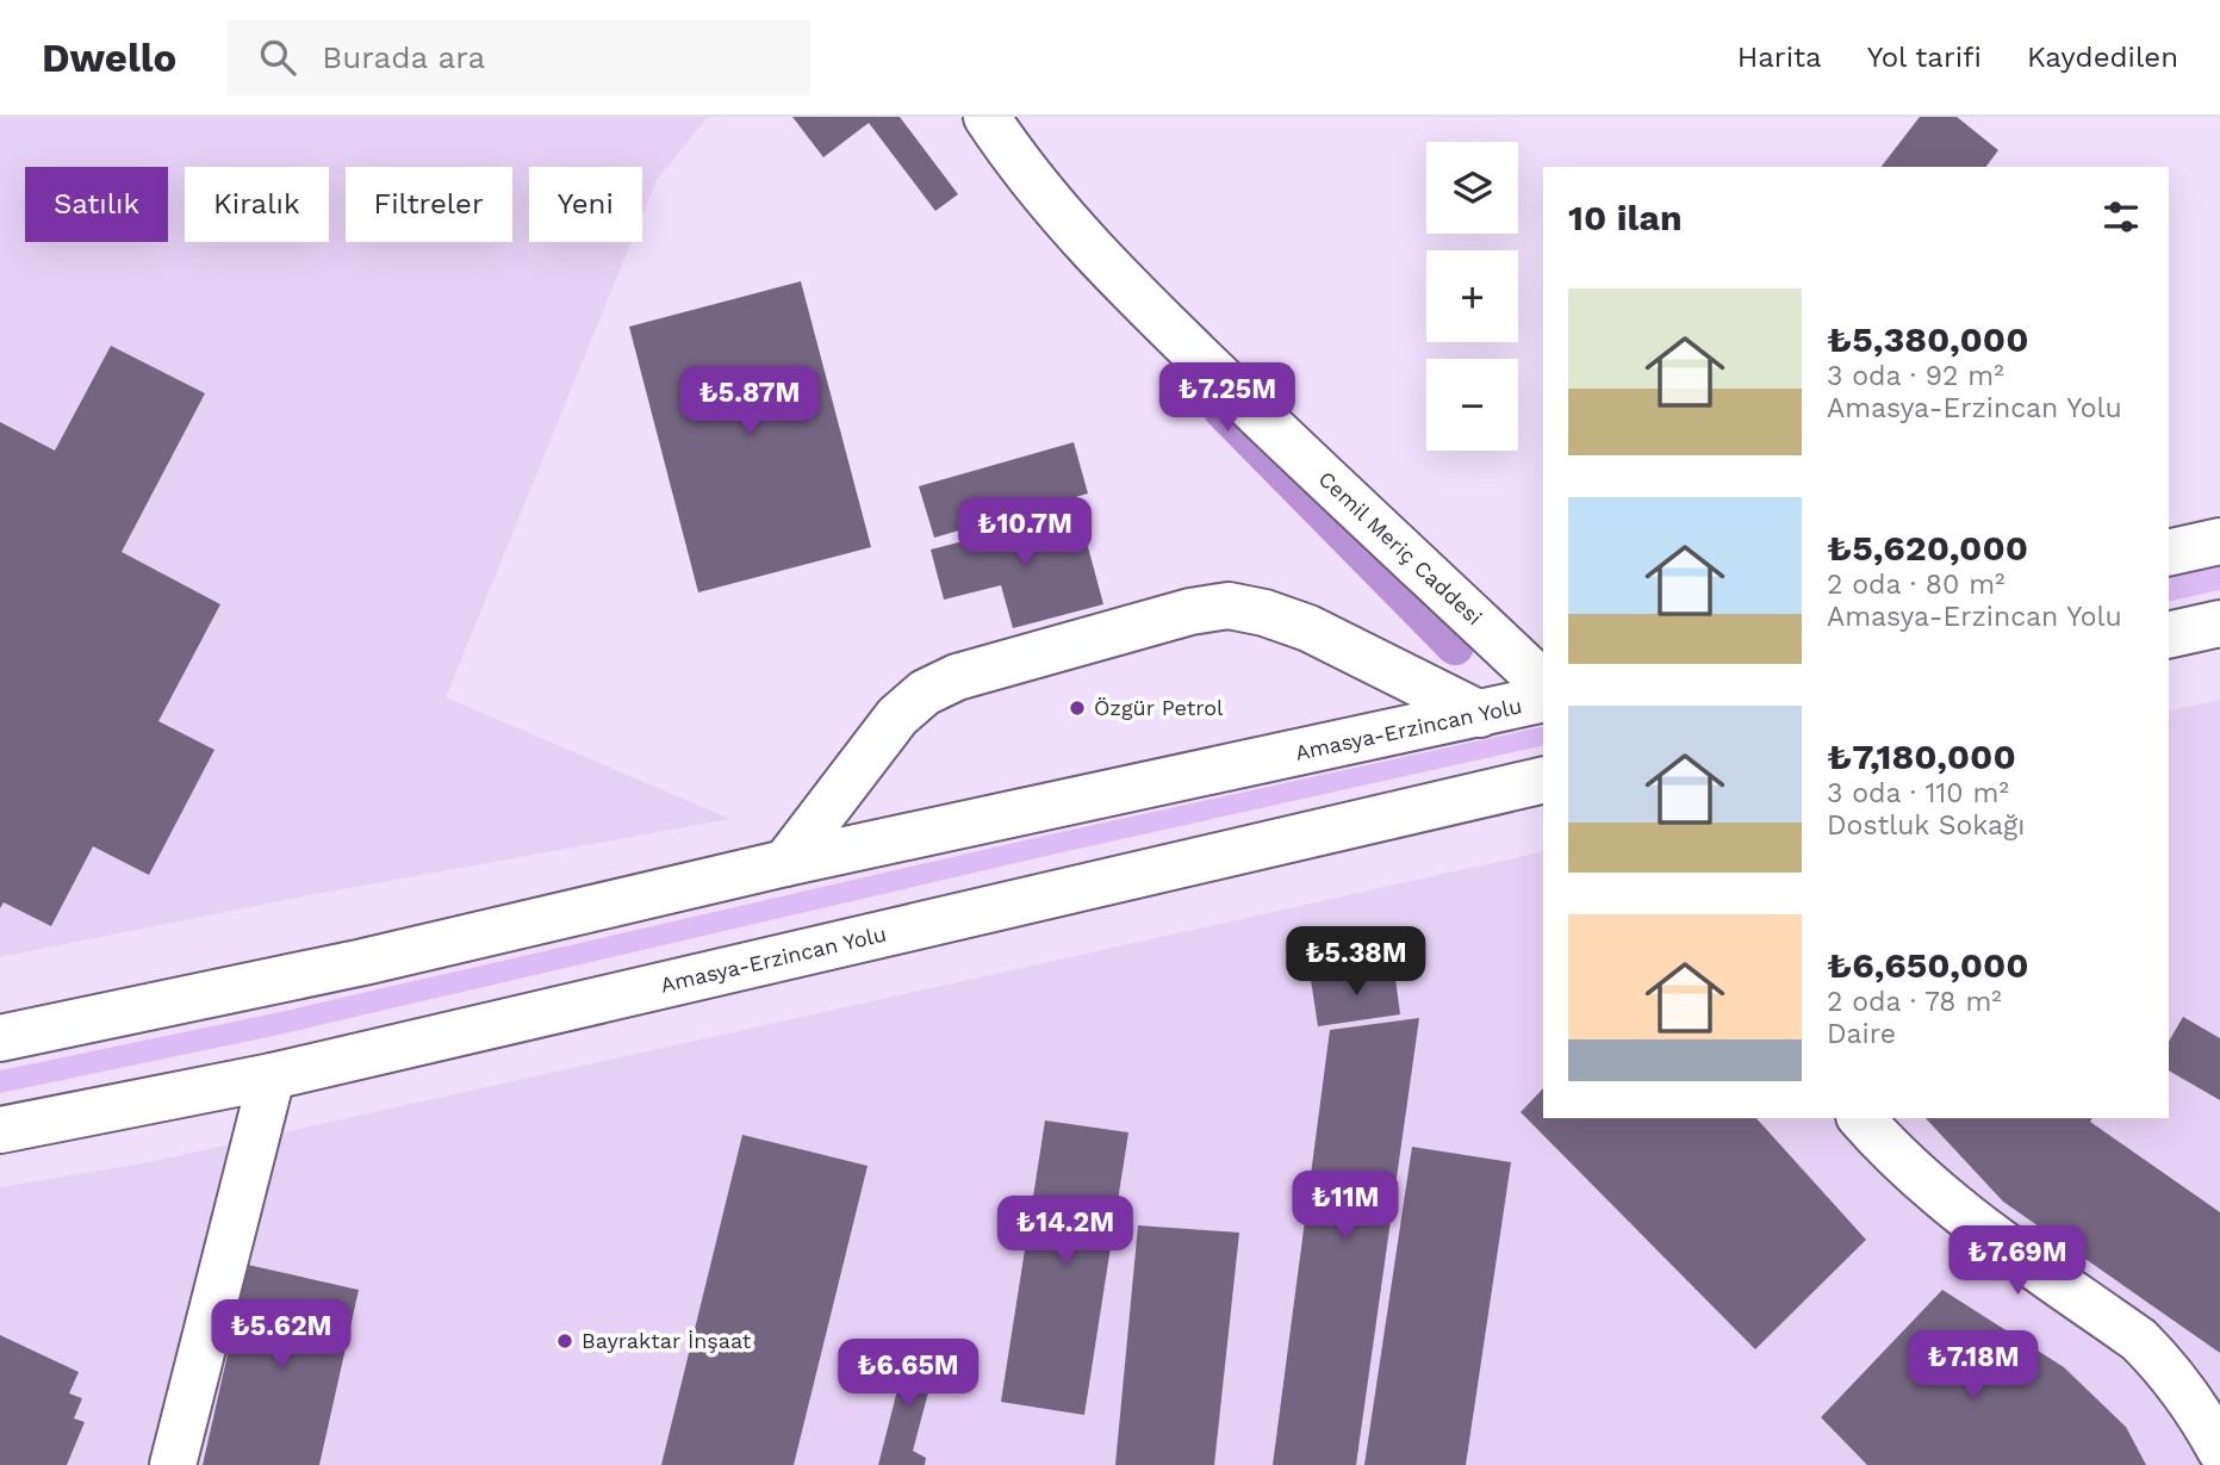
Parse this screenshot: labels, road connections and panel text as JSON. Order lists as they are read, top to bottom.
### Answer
{
  "streets": {
    "main road": ["Cemil Meriç Caddesi", "Amasya-Erzincan Yolu"]
  },
  "places": ["Özgür Petrol", "Bayraktar İnşaat"],
  "page": {
    "header": "Dwello",
    "search": "Burada ara",
    "nav": ["Harita", "Yol tarifi", "Kaydedilen"],
    "map_buttons": ["+", "−"],
    "chip": [
      "Satılık",
      "Kiralık",
      "Filtreler",
      "Yeni"
    ],
    "heading": "10 ilan",
    "list": [
      {
        "name": "₺5,380,000",
        "note": "3 oda · 92 m² · Amasya-Erzincan Yolu"
      },
      {
        "name": "₺5,620,000",
        "note": "2 oda · 80 m² · Amasya-Erzincan Yolu"
      },
      {
        "name": "₺7,180,000",
        "note": "3 oda · 110 m² · Dostluk Sokağı"
      },
      {
        "name": "₺6,650,000",
        "note": "2 oda · 78 m² · Daire"
      }
    ],
    "price": [
      "₺7.25M",
      "₺5.87M",
      "₺10.7M",
      "₺5.38M",
      "₺11M",
      "₺14.2M",
      "₺7.69M",
      "₺5.62M",
      "₺7.18M",
      "₺6.65M"
    ]
  }
}
